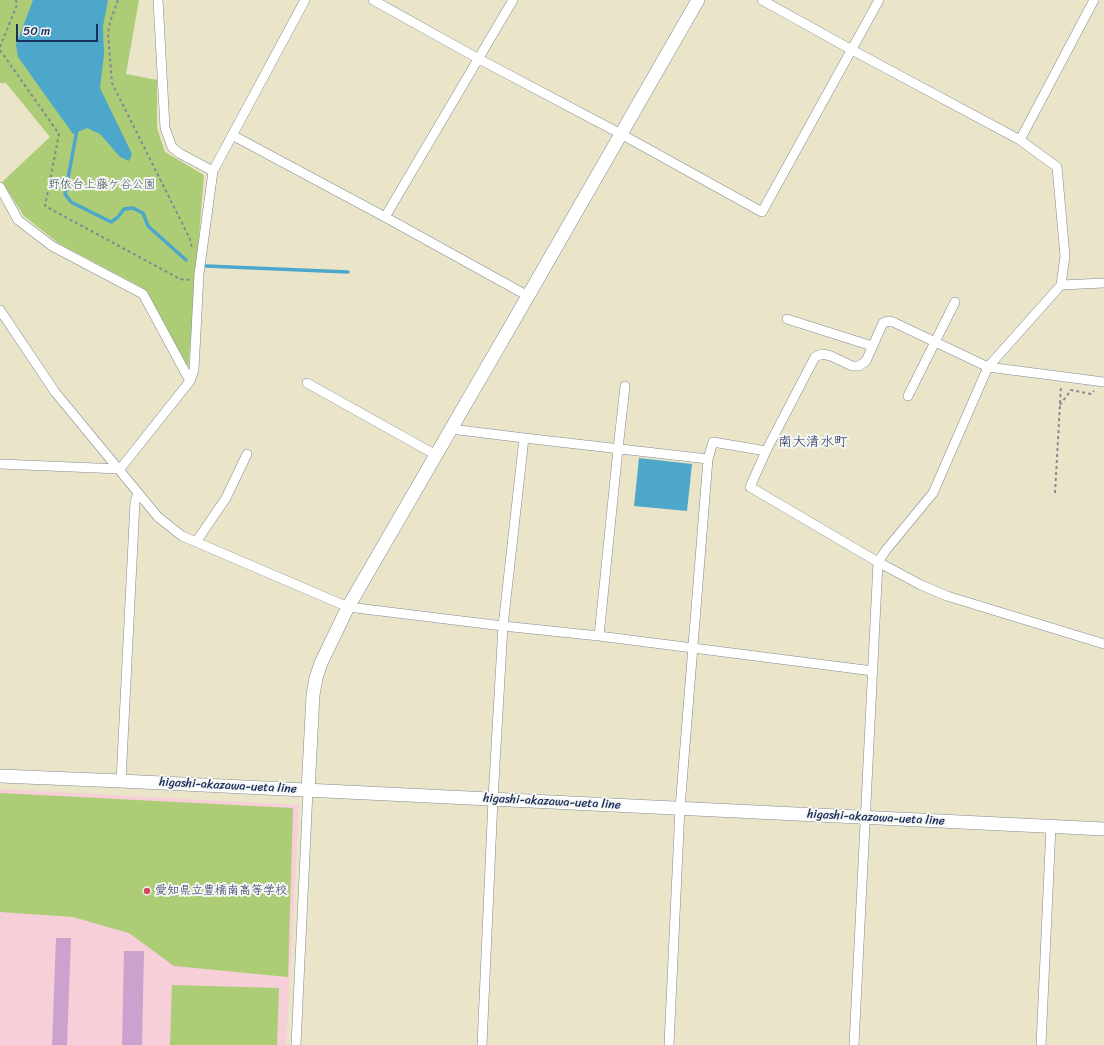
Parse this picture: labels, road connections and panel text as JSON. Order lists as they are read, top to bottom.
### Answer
{
  "streets": {
    "main road": ["higashi-akazawa-ueta line"]
  },
  "districts": ["南大清水町"],
  "parks": ["野依台上藤ケ谷公園"],
  "places": ["愛知県立豊橋南高等学校"],
  "scale_bar": "50 m"
}
